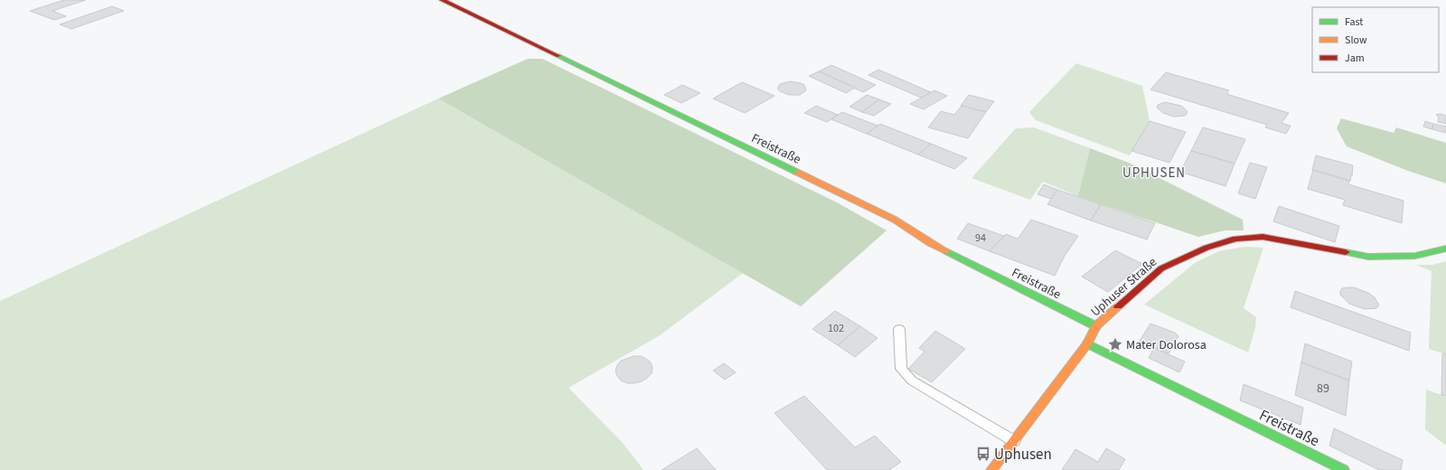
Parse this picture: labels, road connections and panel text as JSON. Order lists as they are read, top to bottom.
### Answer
{
  "streets": {
    "street": ["Freistraße", "Uphuser Straße"]
  },
  "crossings": [
    ["Freistraße", "Uphuser Straße"]
  ],
  "districts": ["UPHUSEN"],
  "places": {
    "place": ["Mater Dolorosa"],
    "bus stop": ["Uphusen"]
  },
  "house_numbers": ["94", "102", "89"],
  "legend": ["Fast", "Slow", "Jam"]
}
